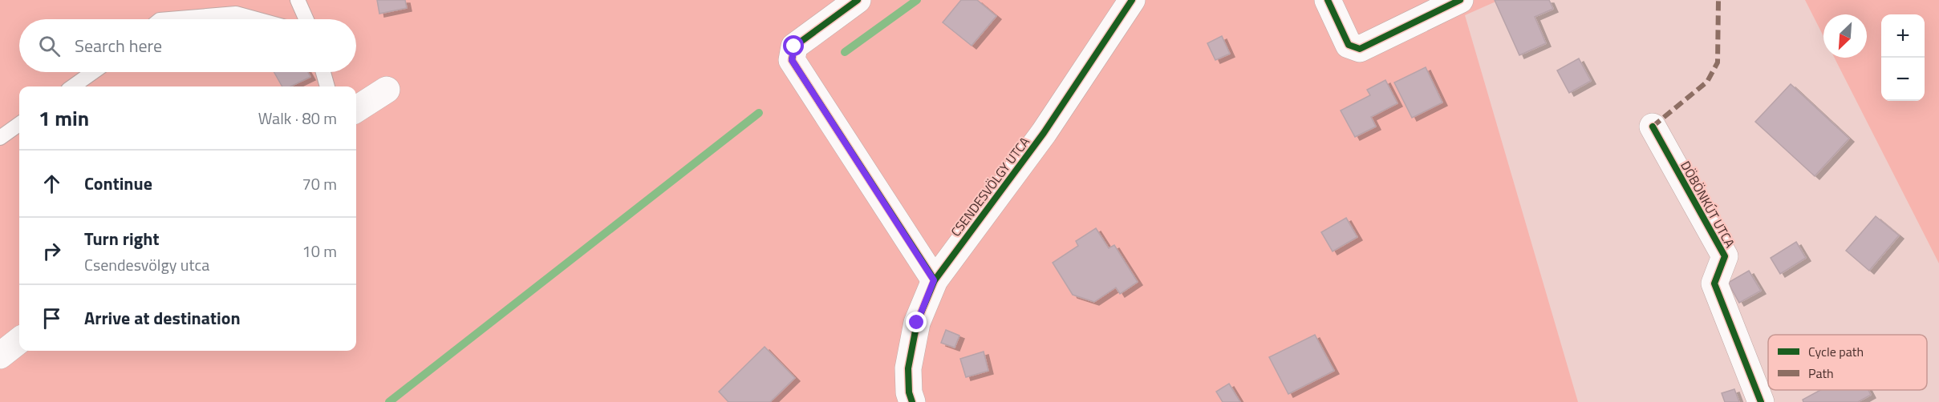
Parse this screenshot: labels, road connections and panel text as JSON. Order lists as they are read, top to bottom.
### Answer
{
  "streets": {
    "street": ["CSENDESVÖLGY UTCA", "DÖBÖNKÚT UTCA"]
  },
  "legend": ["Cycle path", "Path"],
  "north": "bottom left",
  "page": {
    "map_buttons": ["+", "−"],
    "search": "Search here",
    "heading": ["1 min", "Walk · 80 m"],
    "list": [
      ["Continue", "70 m"],
      ["Turn right", "Csendesvölgy utca", "10 m"],
      "Arrive at destination"
    ]
  }
}
